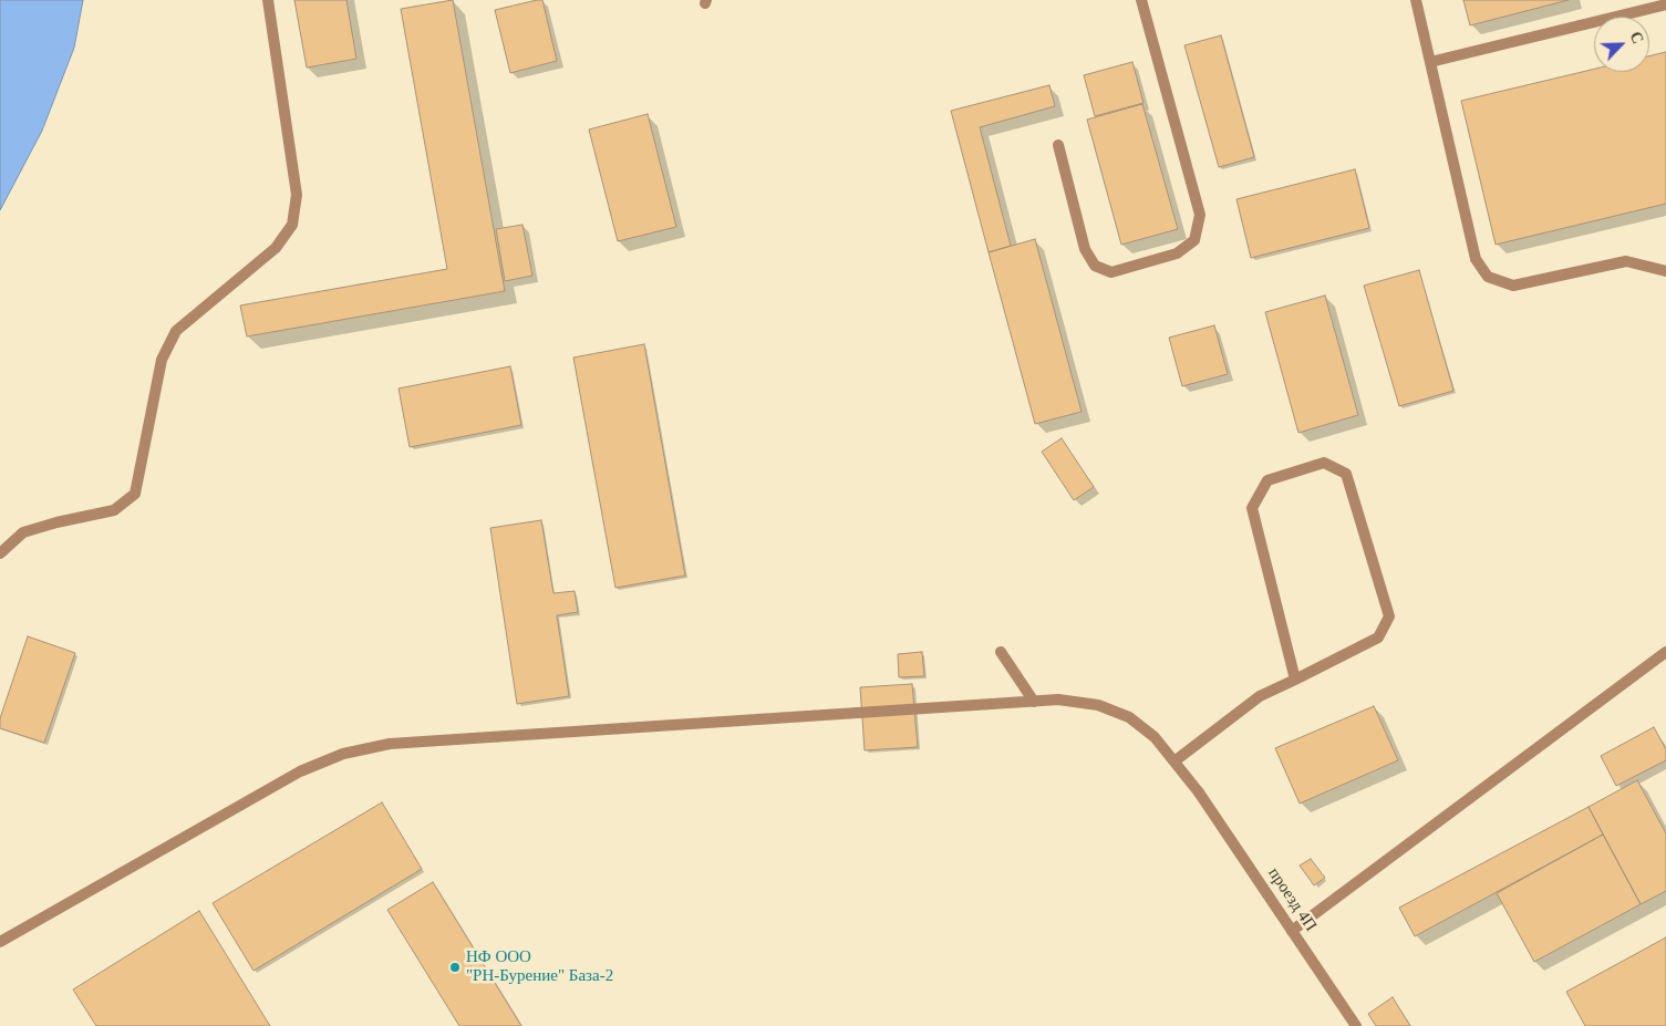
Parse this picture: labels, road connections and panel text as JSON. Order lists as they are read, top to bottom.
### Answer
{
  "streets": {
    "street": ["проезд 4П"]
  },
  "places": ["НФ ООО \"РН-Бурение\" База-2"],
  "north": "top right"
}
